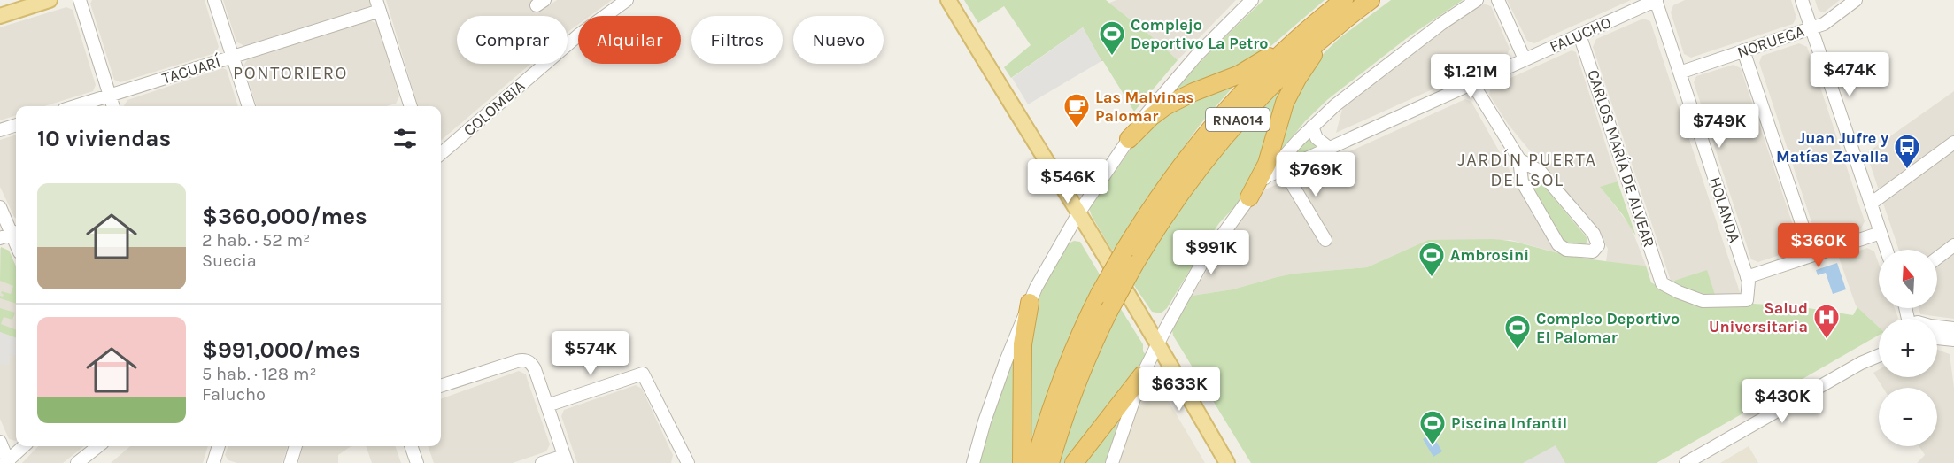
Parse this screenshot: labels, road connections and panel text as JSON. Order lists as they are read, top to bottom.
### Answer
{
  "streets": {
    "highway": ["RNA014"],
    "street": [
      "FALUCHO",
      "NORUEGA",
      "TACUARÍ",
      "COLOMBIA",
      "CARLOS MARÍA DE ALVEAR",
      "HOLANDA"
    ]
  },
  "crossings": [
    ["FALUCHO", "CARLOS MARÍA DE ALVEAR"],
    ["FALUCHO", "HOLANDA"],
    ["NORUEGA", "HOLANDA"],
    ["CARLOS MARÍA DE ALVEAR", "HOLANDA"]
  ],
  "districts": ["PONTORIERO", "JARDÍN PUERTA DEL SOL"],
  "places": {
    "sports": [
      "Complejo Deportivo La Petro",
      "Ambrosini",
      "Compleo Deportivo El Palomar",
      "Piscina Infantil"
    ],
    "cafe": ["Las Malvinas Palomar"],
    "bus stop": ["Juan Jufre y Matías Zavalla"],
    "hospital": ["Salud Universitaria"]
  },
  "north": "top",
  "page": {
    "chip": [
      "Comprar",
      "Alquilar",
      "Filtros",
      "Nuevo"
    ],
    "price": [
      "$474K",
      "$1.21M",
      "$749K",
      "$769K",
      "$546K",
      "$360K",
      "$991K",
      "$574K",
      "$633K",
      "$430K"
    ],
    "heading": "10 viviendas",
    "list": [
      {
        "name": "$360,000/mes",
        "note": "2 hab. · 52 m² · Suecia"
      },
      {
        "name": "$991,000/mes",
        "note": "5 hab. · 128 m² · Falucho"
      }
    ],
    "map_buttons": ["+", "−"]
  }
}
